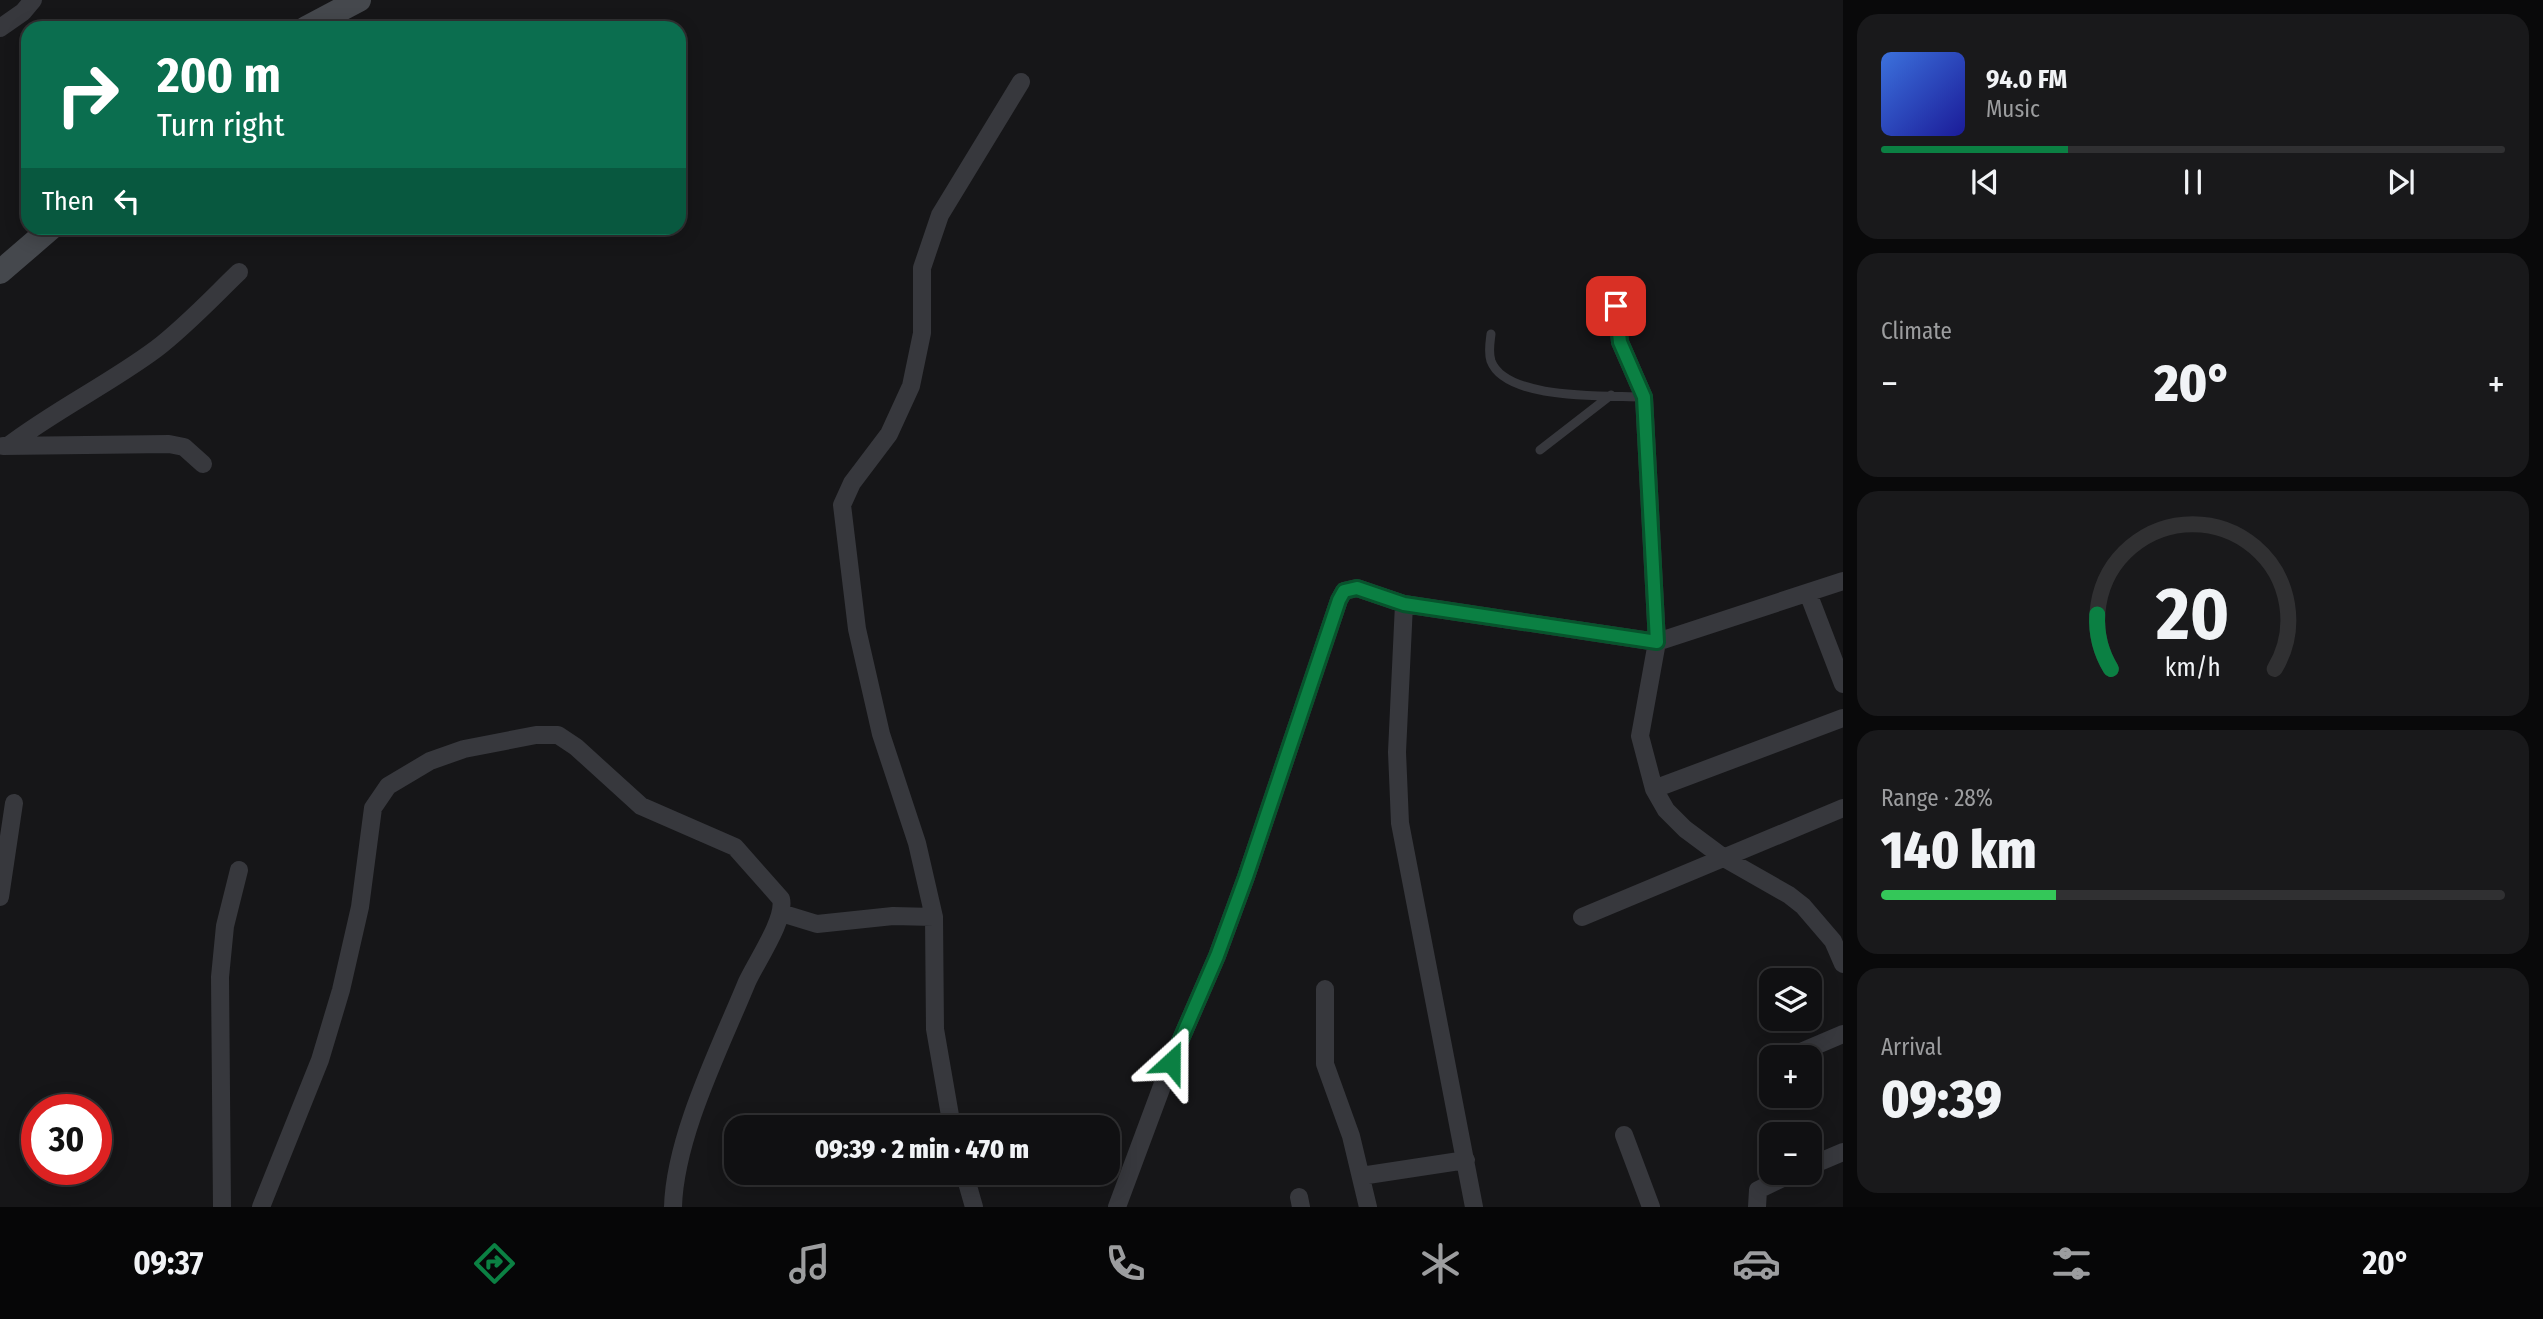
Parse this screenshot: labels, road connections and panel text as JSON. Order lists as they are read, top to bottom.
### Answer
{
  "page": {
    "turn": ["200 m", "Turn right"],
    "song": ["94.0 FM", "Music"],
    "then": "Then",
    "tile": [
      "Climate",
      ["Range · 28%", "140 km"],
      ["Arrival", "09:39"]
    ],
    "heat": ["−", "20°", "+"],
    "map_buttons": ["+", "−"],
    "limit": "30",
    "trip": "09:39 · 2 min · 470 m",
    "tabs": ["09:37", "20°"],
    "gauge": ["20", "km/h"]
  }
}
